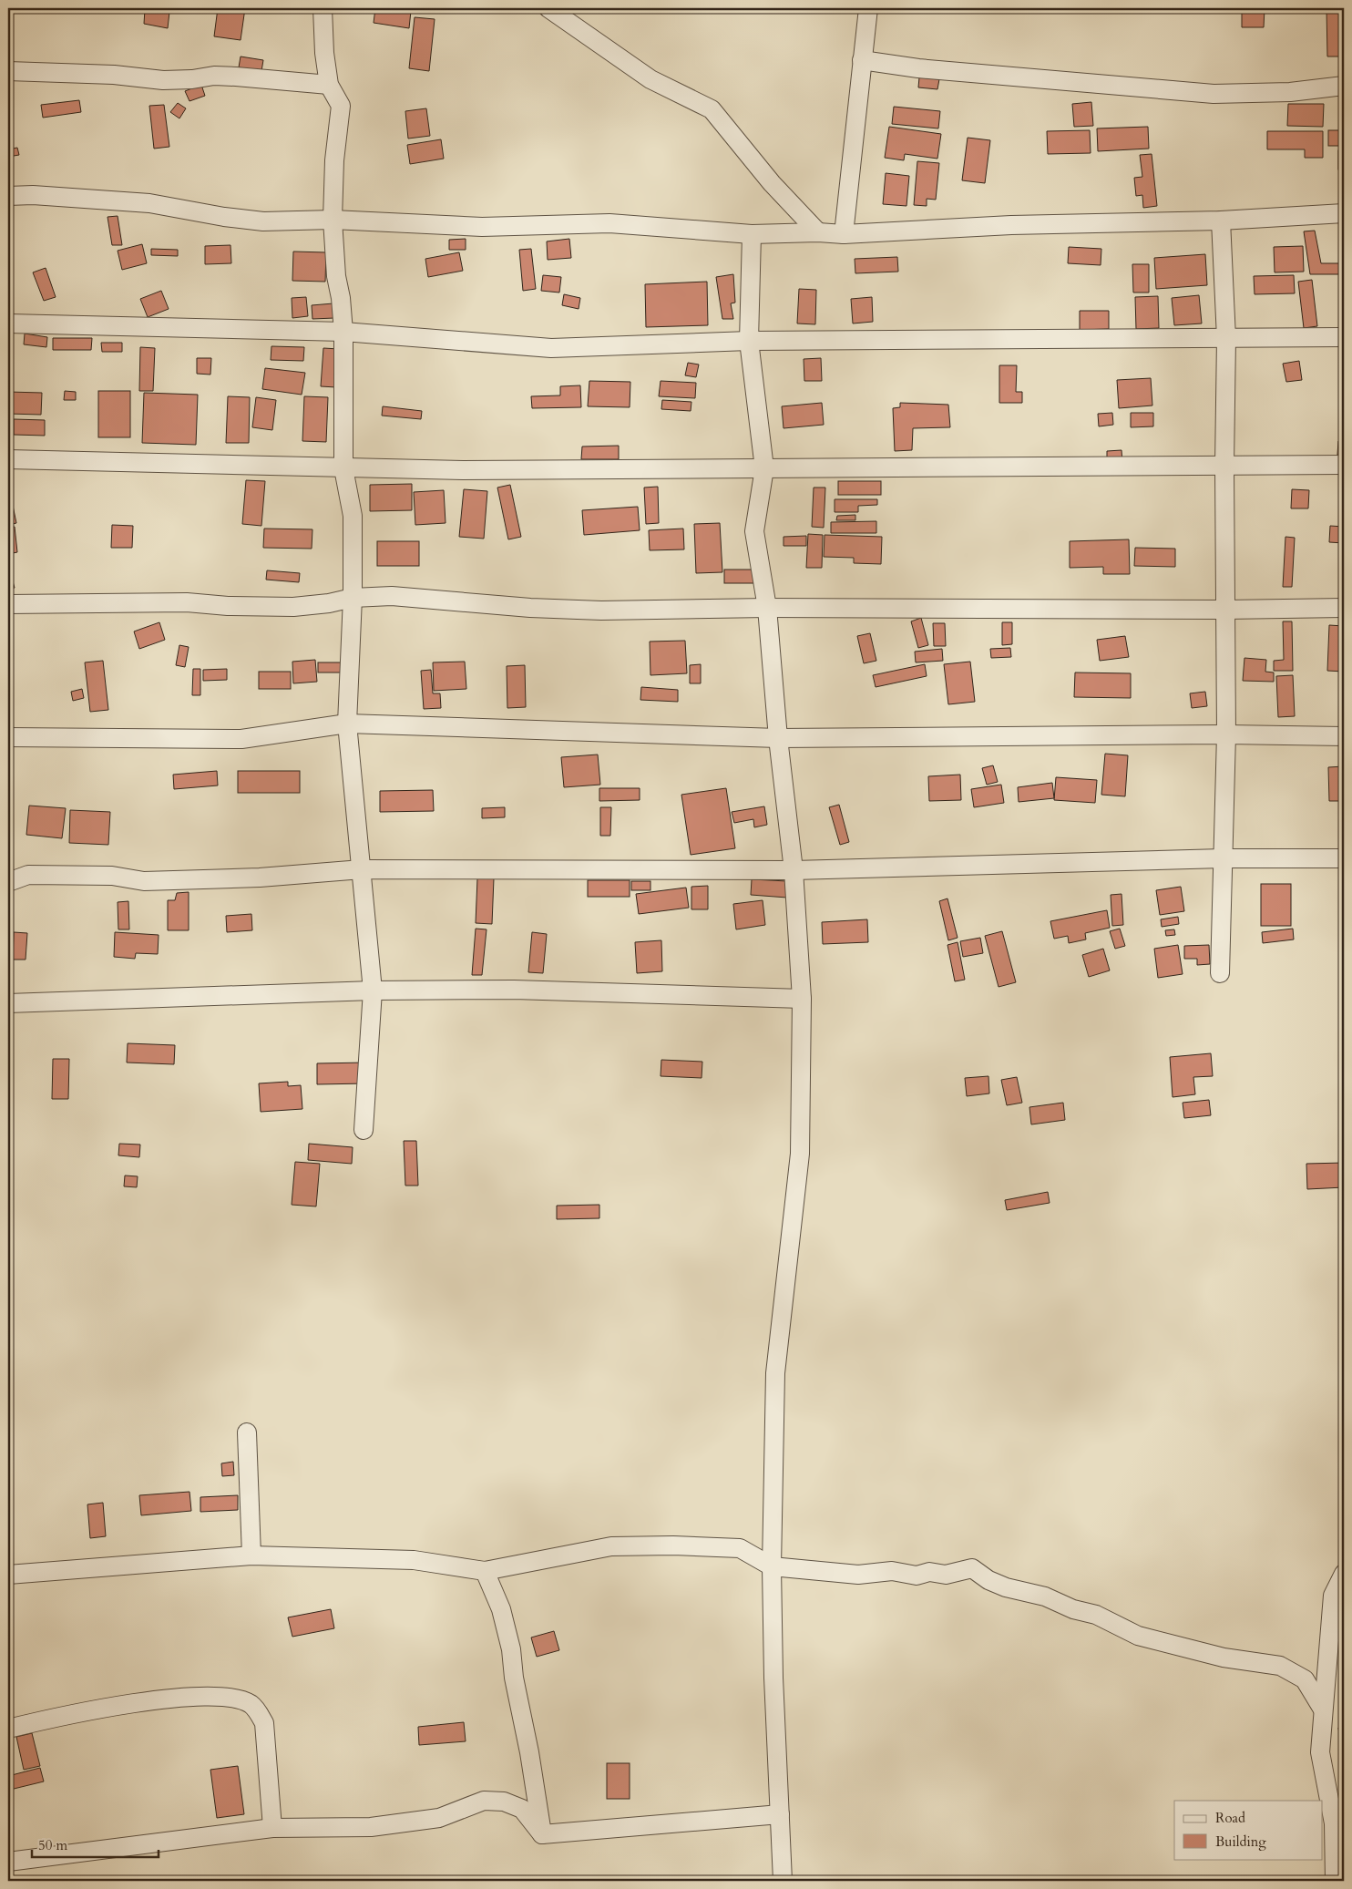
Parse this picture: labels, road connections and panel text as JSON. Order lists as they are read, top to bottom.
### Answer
{
  "legend": ["Road", "Building"],
  "scale_bar": "50 m"
}
